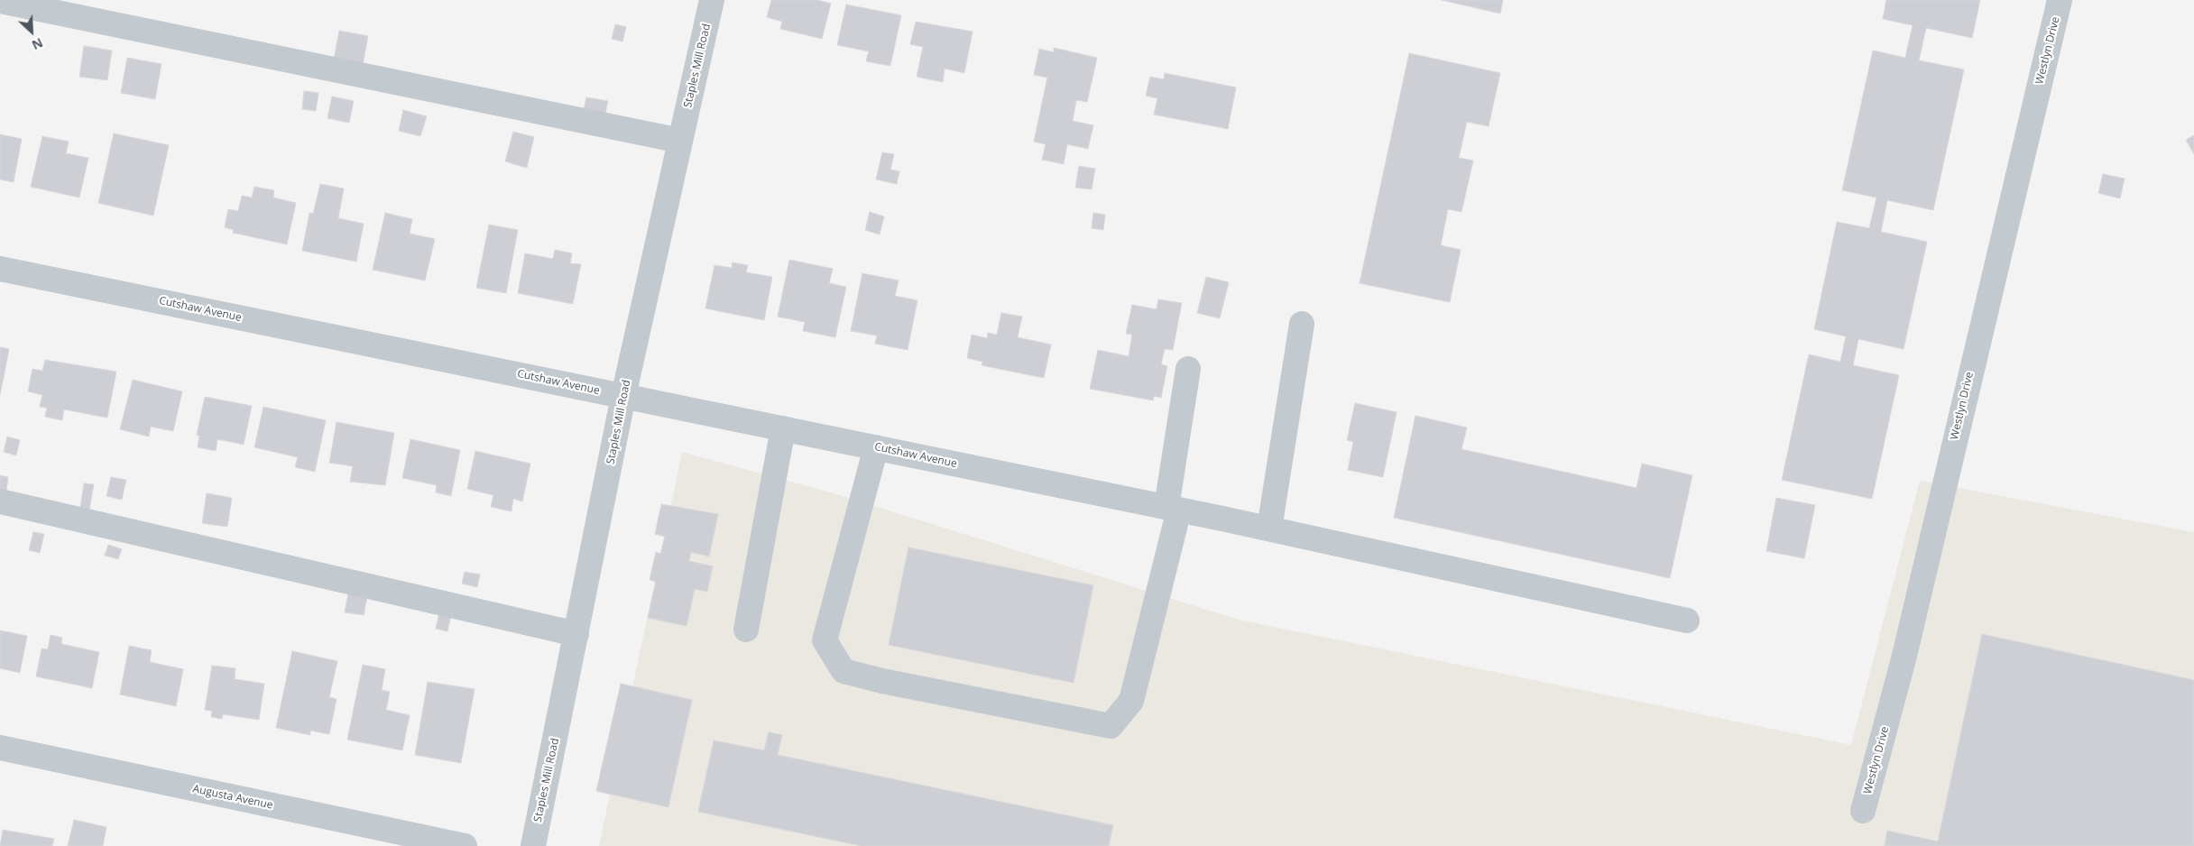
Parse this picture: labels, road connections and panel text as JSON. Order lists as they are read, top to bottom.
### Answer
{
  "streets": {
    "street": [
      "Westlyn Drive",
      "Staples Mill Road",
      "Cutshaw Avenue",
      "Augusta Avenue"
    ]
  },
  "crossings": [
    ["Staples Mill Road", "Cutshaw Avenue"]
  ],
  "north": "bottom right"
}
